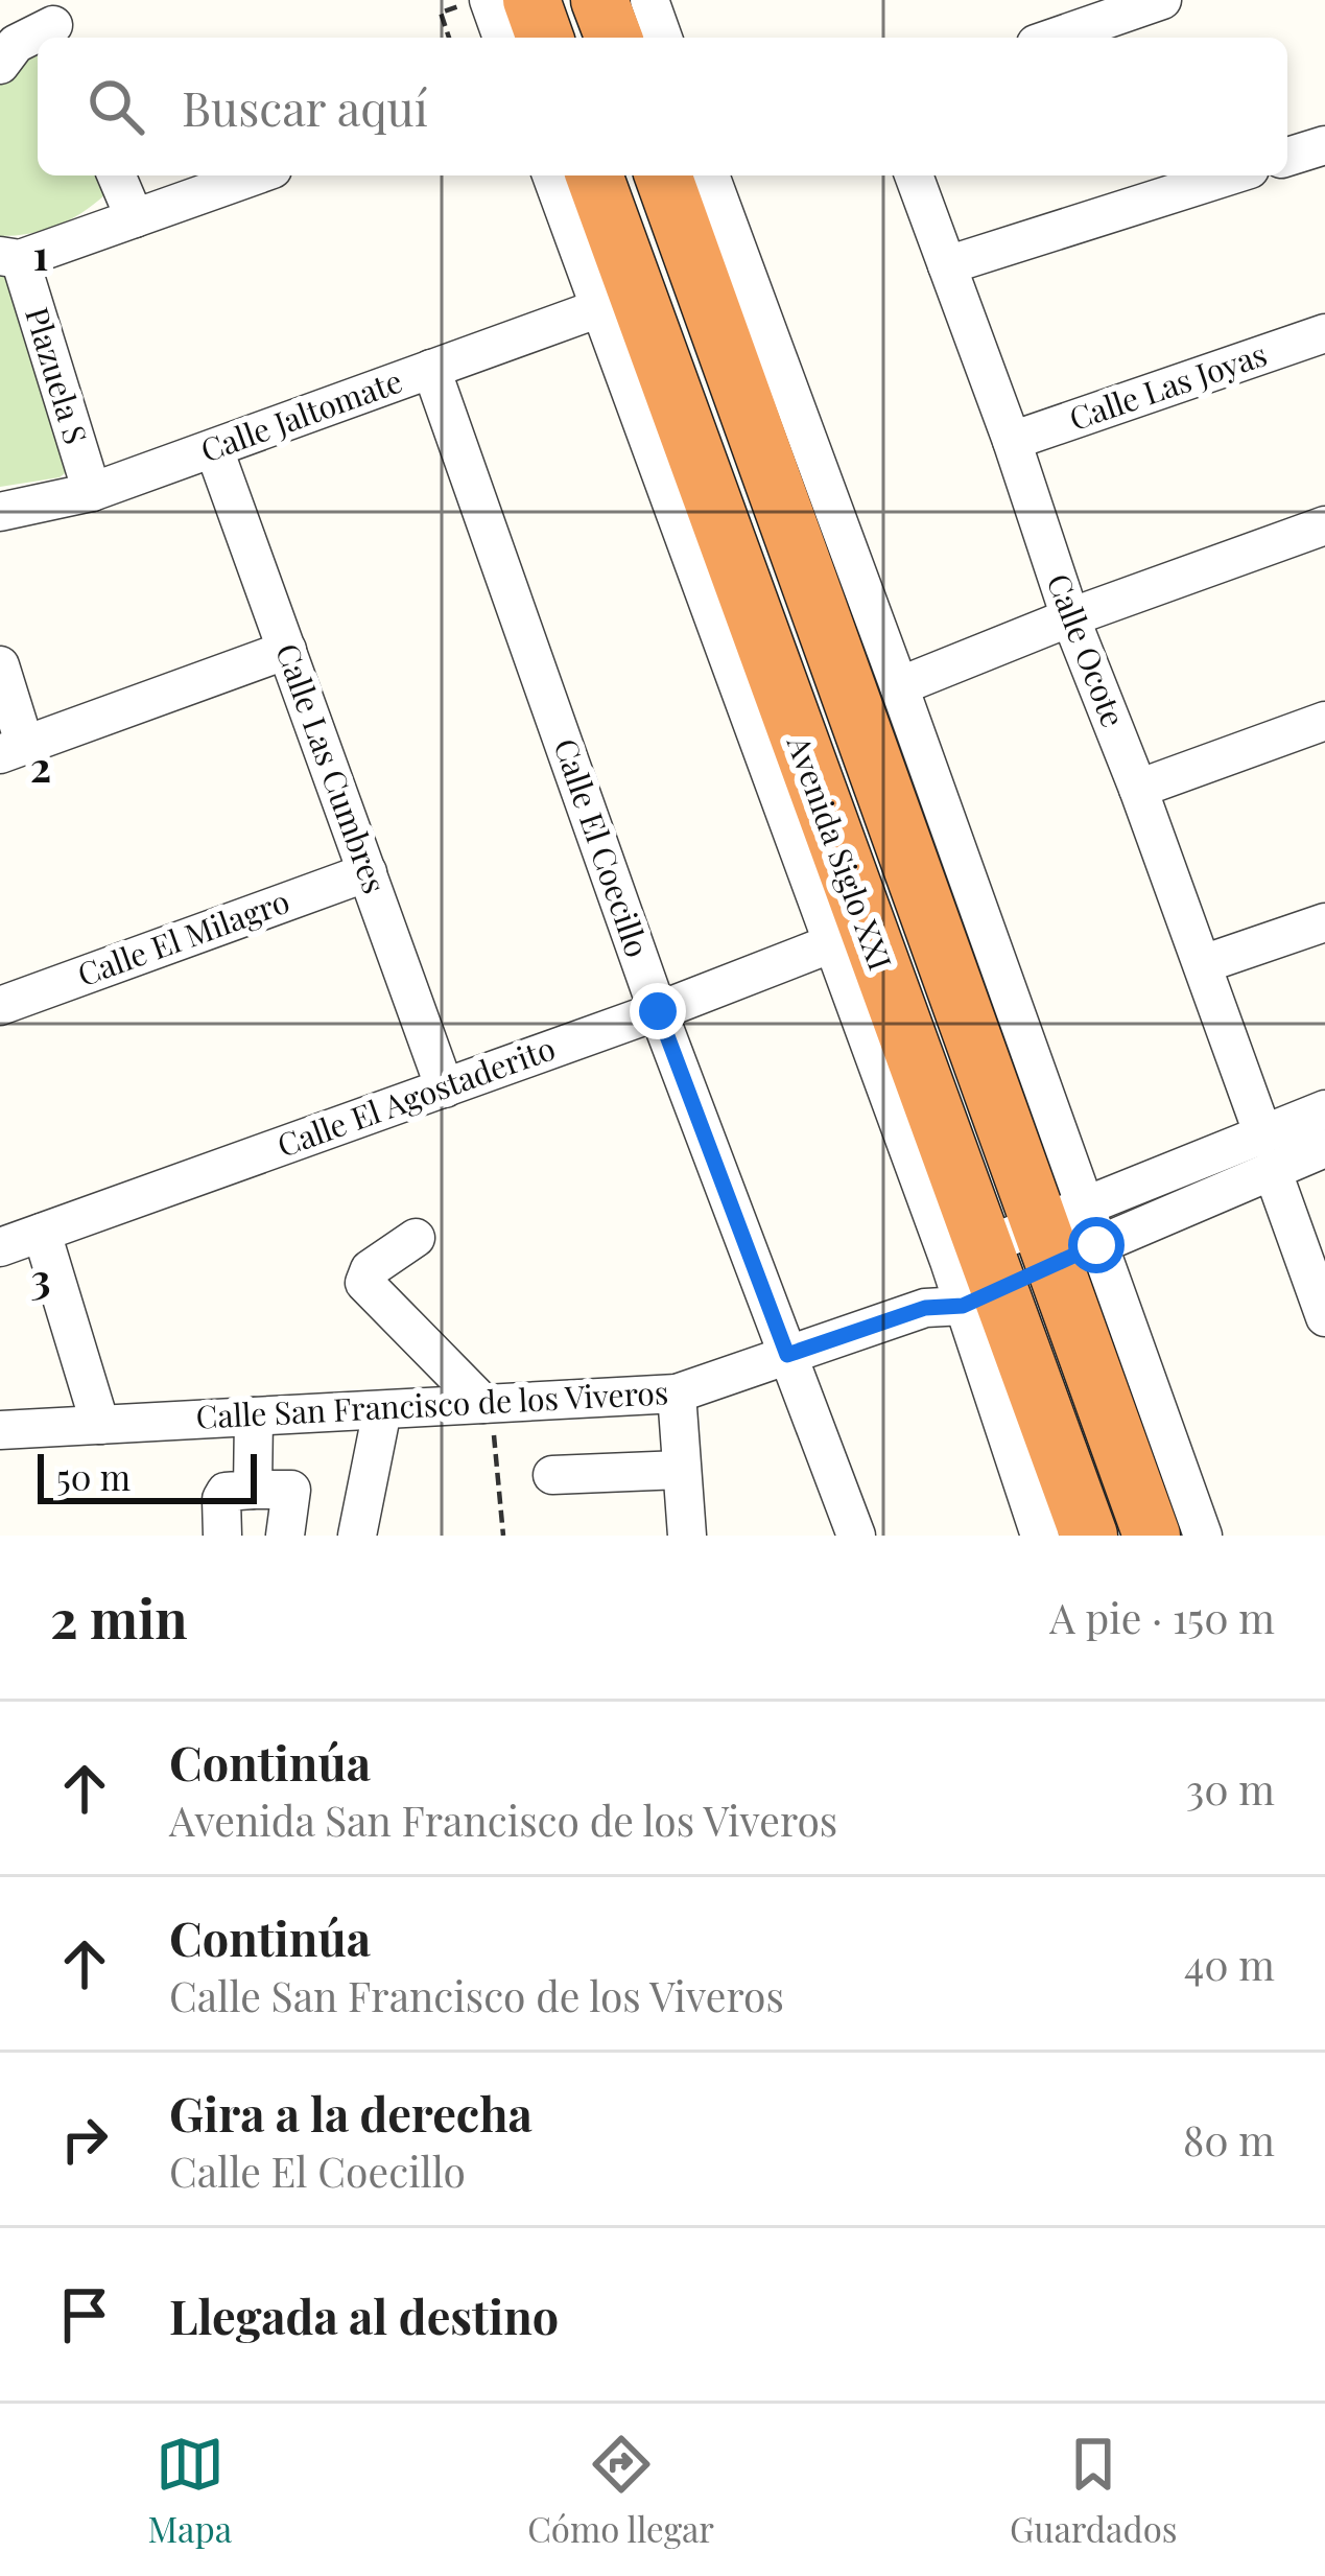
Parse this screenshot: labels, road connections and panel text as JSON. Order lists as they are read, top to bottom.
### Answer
{
  "streets": {
    "highway": ["Avenida Siglo XXI"],
    "street": [
      "Plazuela S",
      "Calle Las Joyas",
      "Calle Jaltomate",
      "Calle Ocote",
      "Calle Las Cumbres",
      "Calle El Coecillo",
      "Calle El Milagro",
      "Calle El Agostaderito",
      "Calle San Francisco de los Viveros"
    ]
  },
  "crossings": [
    ["Plazuela S", "Calle Jaltomate"],
    ["Calle Las Joyas", "Calle Ocote"],
    ["Calle Jaltomate", "Calle Las Cumbres"],
    ["Calle Jaltomate", "Calle El Coecillo"],
    ["Calle Jaltomate", "Avenida Siglo XXI"],
    ["Calle Ocote", "Calle San Francisco de los Viveros"],
    ["Calle Las Cumbres", "Calle El Milagro"],
    ["Calle Las Cumbres", "Calle El Agostaderito"],
    ["Calle El Coecillo", "Calle El Agostaderito"],
    ["Calle El Coecillo", "Calle San Francisco de los Viveros"],
    ["Avenida Siglo XXI", "Calle El Agostaderito"],
    ["Avenida Siglo XXI", "Calle San Francisco de los Viveros"]
  ],
  "scale_bar": "50 m",
  "page": {
    "search": "Buscar aquí",
    "scale": "50 m",
    "heading": ["2 min", "A pie · 150 m"],
    "list": [
      ["Continúa", "Avenida San Francisco de los Viveros", "30 m"],
      ["Continúa", "Calle San Francisco de los Viveros", "40 m"],
      ["Gira a la derecha", "Calle El Coecillo", "80 m"],
      "Llegada al destino"
    ],
    "nav": ["Mapa", "Cómo llegar", "Guardados"]
  },
  "grid": {
    "rows": ["1", "2", "3"]
  }
}
